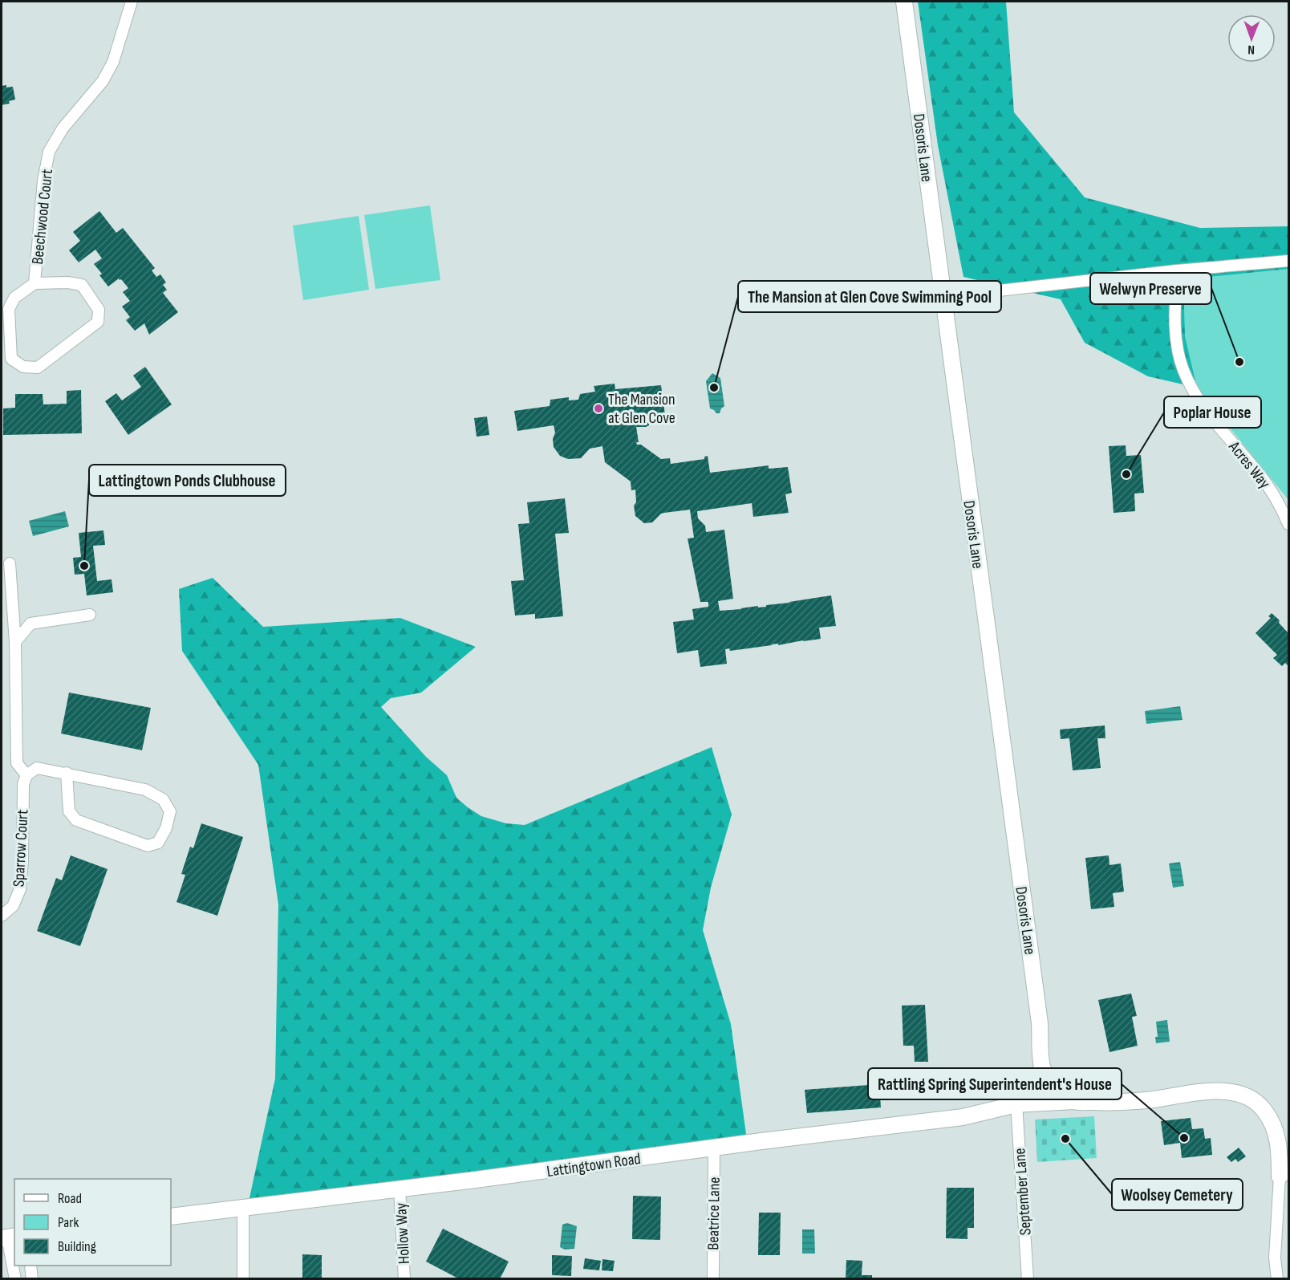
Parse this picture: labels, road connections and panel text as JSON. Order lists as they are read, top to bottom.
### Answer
{
  "streets": {
    "street": [
      "Dosoris Lane",
      "Beechwood Court",
      "Acres Way",
      "Sparrow Court",
      "Lattingtown Road",
      "September Lane",
      "Beatrice Lane",
      "Hollow Way"
    ]
  },
  "crossings": [
    ["Lattingtown Road", "September Lane"],
    ["Lattingtown Road", "Beatrice Lane"],
    ["Lattingtown Road", "Hollow Way"]
  ],
  "places": [
    "Welwyn Preserve",
    "The Mansion at Glen Cove Swimming Pool",
    "The Mansion at Glen Cove",
    "Poplar House",
    "Lattingtown Ponds Clubhouse",
    "Rattling Spring Superintendent's House",
    "Woolsey Cemetery"
  ],
  "legend": ["Road", "Park", "Building"],
  "north": "bottom"
}
